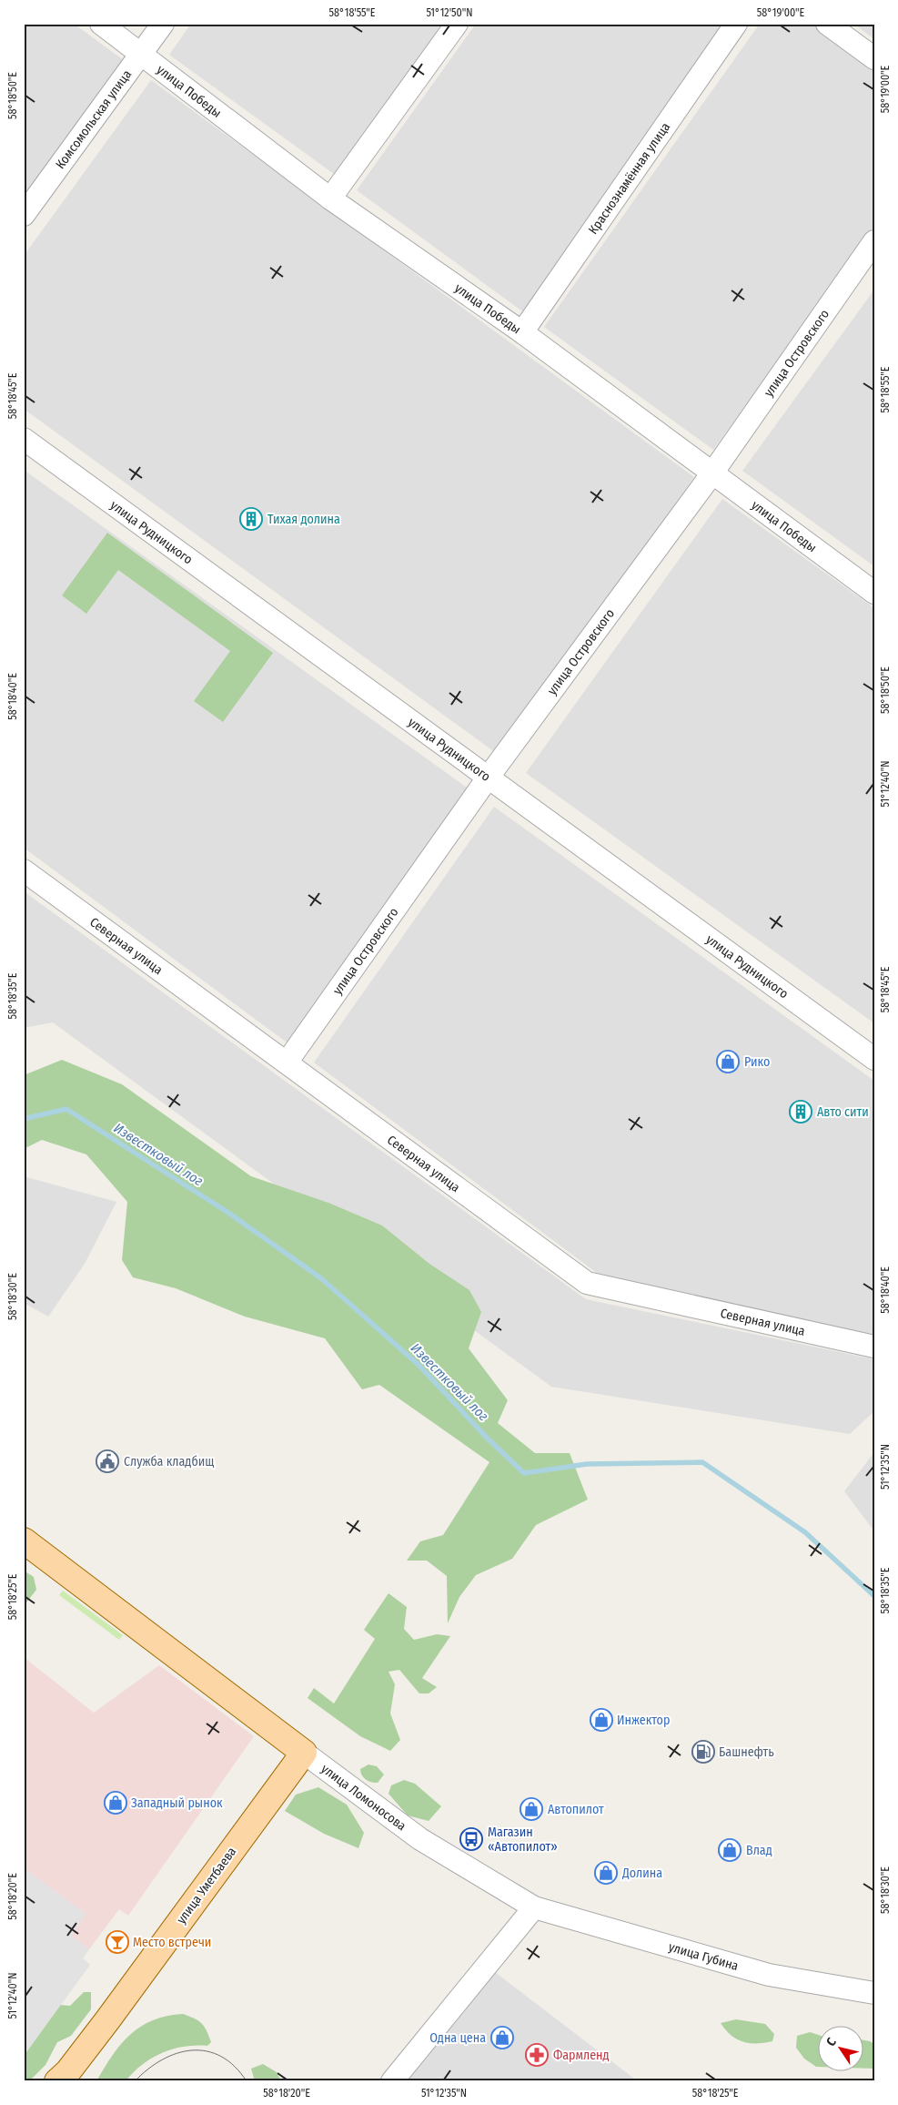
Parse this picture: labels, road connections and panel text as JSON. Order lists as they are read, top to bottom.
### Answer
{
  "streets": {
    "main road": ["улица Ломоносова", "улица Уметбаева"],
    "street": [
      "улица Победы",
      "Комсомольская улица",
      "Краснознамённая улица",
      "улица Островского",
      "улица Рудницкого",
      "Северная улица",
      "улица Губина"
    ]
  },
  "crossings": [
    ["улица Победы", "Комсомольская улица"],
    ["улица Победы", "Краснознамённая улица"],
    ["улица Победы", "улица Островского"],
    ["улица Островского", "улица Рудницкого"],
    ["улица Островского", "Северная улица"],
    ["улица Ломоносова", "улица Уметбаева"],
    ["улица Ломоносова", "улица Губина"]
  ],
  "water": ["Известковый лог"],
  "places": {
    "building": ["Тихая долина", "Авто сити"],
    "shop": [
      "Рико",
      "Инжектор",
      "Западный рынок",
      "Автопилот",
      "Влад",
      "Долина",
      "Одна цена"
    ],
    "public building": ["Служба кладбищ"],
    "fuel station": ["Башнефть"],
    "bus stop": ["Магазин «Автопилот»"],
    "bar": ["Место встречи"],
    "pharmacy": ["Фармленд"]
  },
  "north": "top left",
  "coordinates": [
    "58°18'55\"E",
    "51°12'50\"N",
    "58°19'00\"E",
    "58°18'50\"E",
    "58°18'45\"E",
    "58°18'40\"E",
    "51°12'40\"N",
    "58°18'35\"E",
    "58°18'30\"E",
    "51°12'35\"N",
    "58°18'25\"E",
    "58°18'20\"E"
  ]
}
